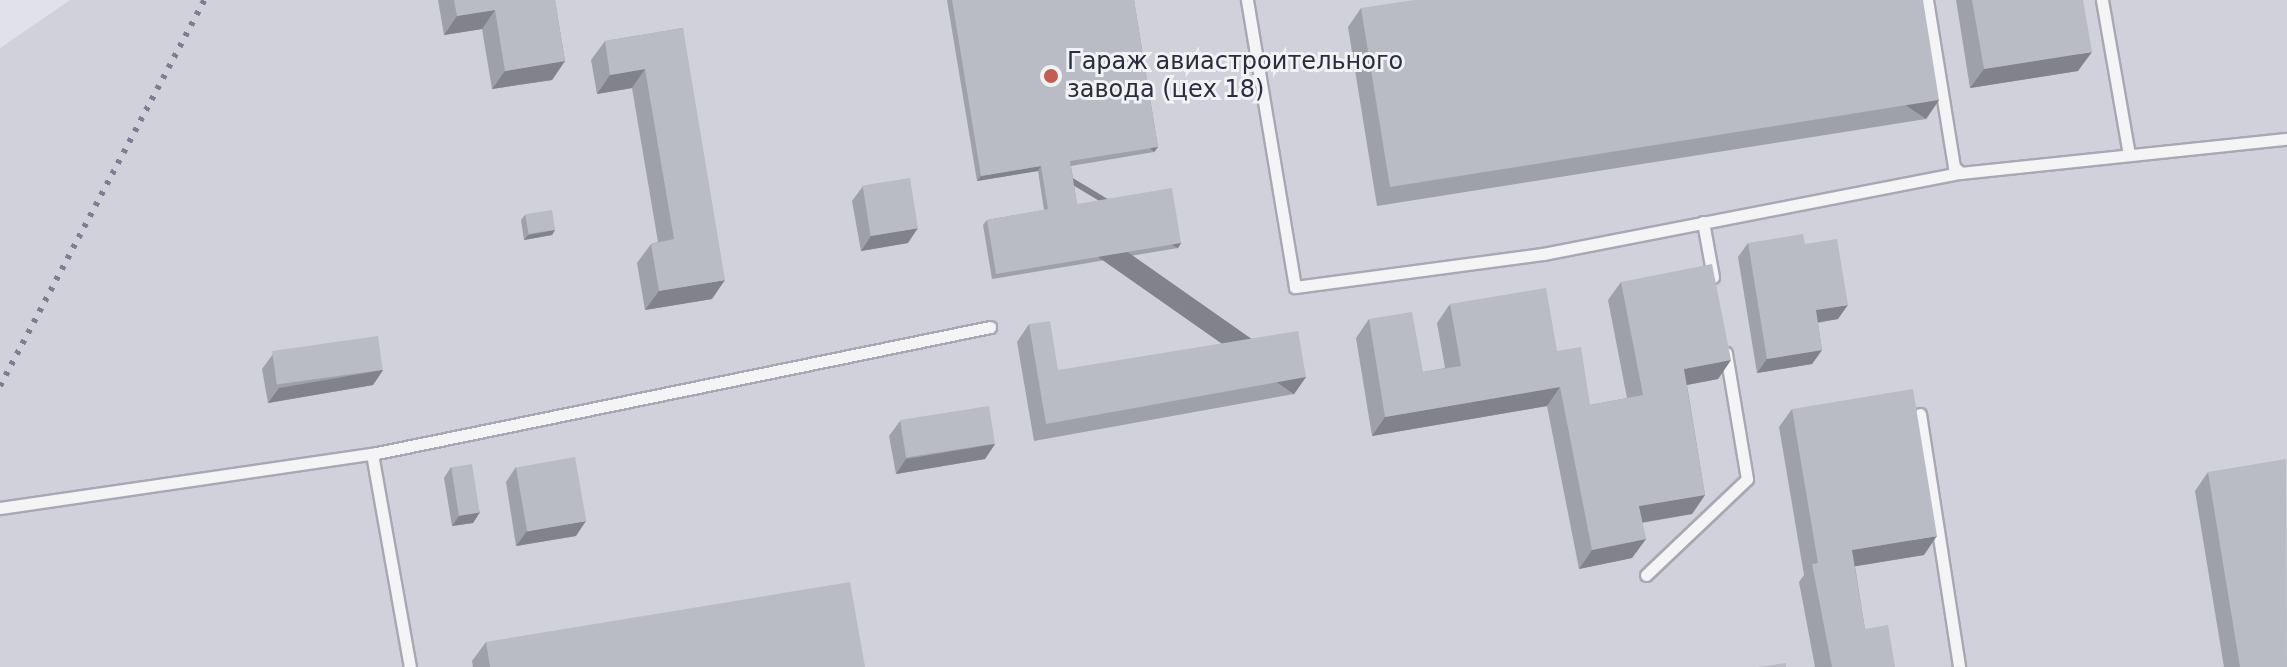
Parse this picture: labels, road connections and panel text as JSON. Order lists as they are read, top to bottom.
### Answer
{
  "places": ["Гараж авиастроительного завода (цех 18)"]
}
